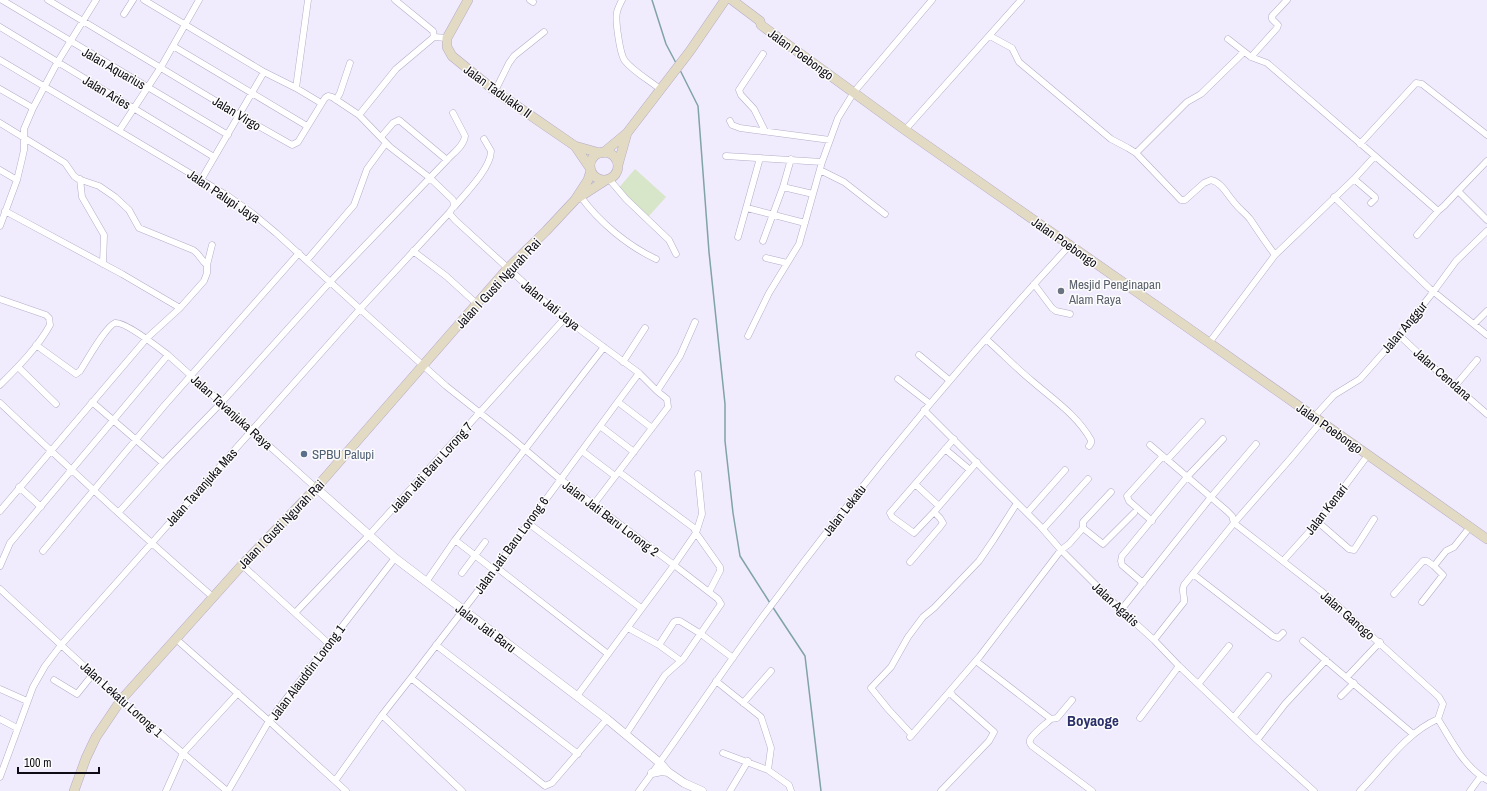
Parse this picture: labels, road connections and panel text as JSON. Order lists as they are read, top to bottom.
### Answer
{
  "streets": {
    "main road": ["Jalan Poebongo", "Jalan Tadulako II", "Jalan I Gusti Ngurah Rai"],
    "street": [
      "Jalan Aquarius",
      "Jalan Aries",
      "Jalan Virgo",
      "Jalan Palupi Jaya",
      "Jalan Jati Jaya",
      "Jalan Anggur",
      "Jalan Cendana",
      "Jalan Tavanjuka Raya",
      "Jalan Jati Baru Lorong 7",
      "Jalan Tavanjuka Mas",
      "Jalan Kenari",
      "Jalan Lekatu",
      "Jalan Jati Baru Lorong 2",
      "Jalan Jati Baru Lorong 6",
      "Jalan Agatis",
      "Jalan Ganogo",
      "Jalan Jati Baru",
      "Jalan Alauddin Lorong 1",
      "Jalan Lekatu Lorong 1"
    ]
  },
  "crossings": [
    ["Jalan Poebongo", "Jalan Anggur"],
    ["Jalan Poebongo", "Jalan Kenari"],
    ["Jalan Poebongo", "Jalan Lekatu"],
    ["Jalan Tadulako II", "Jalan I Gusti Ngurah Rai"],
    ["Jalan Palupi Jaya", "Jalan I Gusti Ngurah Rai"],
    ["Jalan Palupi Jaya", "Jalan Tavanjuka Mas"],
    ["Jalan Palupi Jaya", "Jalan Jati Baru Lorong 2"],
    ["Jalan I Gusti Ngurah Rai", "Jalan Jati Jaya"],
    ["Jalan I Gusti Ngurah Rai", "Jalan Tavanjuka Raya"],
    ["Jalan I Gusti Ngurah Rai", "Jalan Jati Baru Lorong 2"],
    ["Jalan I Gusti Ngurah Rai", "Jalan Jati Baru"],
    ["Jalan I Gusti Ngurah Rai", "Jalan Lekatu Lorong 1"],
    ["Jalan Jati Jaya", "Jalan Jati Baru Lorong 7"],
    ["Jalan Jati Jaya", "Jalan Tavanjuka Mas"],
    ["Jalan Jati Jaya", "Jalan Jati Baru Lorong 2"],
    ["Jalan Jati Jaya", "Jalan Jati Baru Lorong 6"],
    ["Jalan Anggur", "Jalan Cendana"],
    ["Jalan Anggur", "Jalan Agatis"],
    ["Jalan Anggur", "Jalan Ganogo"],
    ["Jalan Tavanjuka Raya", "Jalan Tavanjuka Mas"],
    ["Jalan Tavanjuka Raya", "Jalan Jati Baru"],
    ["Jalan Jati Baru Lorong 7", "Jalan Jati Baru Lorong 2"],
    ["Jalan Jati Baru Lorong 7", "Jalan Jati Baru"],
    ["Jalan Tavanjuka Mas", "Jalan Lekatu Lorong 1"],
    ["Jalan Kenari", "Jalan Ganogo"],
    ["Jalan Lekatu", "Jalan Agatis"],
    ["Jalan Lekatu", "Jalan Jati Baru"],
    ["Jalan Jati Baru Lorong 2", "Jalan Jati Baru Lorong 6"],
    ["Jalan Jati Baru Lorong 6", "Jalan Jati Baru"],
    ["Jalan Jati Baru", "Jalan Alauddin Lorong 1"],
    ["Jalan Alauddin Lorong 1", "Jalan Lekatu Lorong 1"]
  ],
  "districts": ["Boyaoge"],
  "places": ["Mesjid Penginapan Alam Raya", "SPBU Palupi"],
  "scale_bar": "100 m"
}
